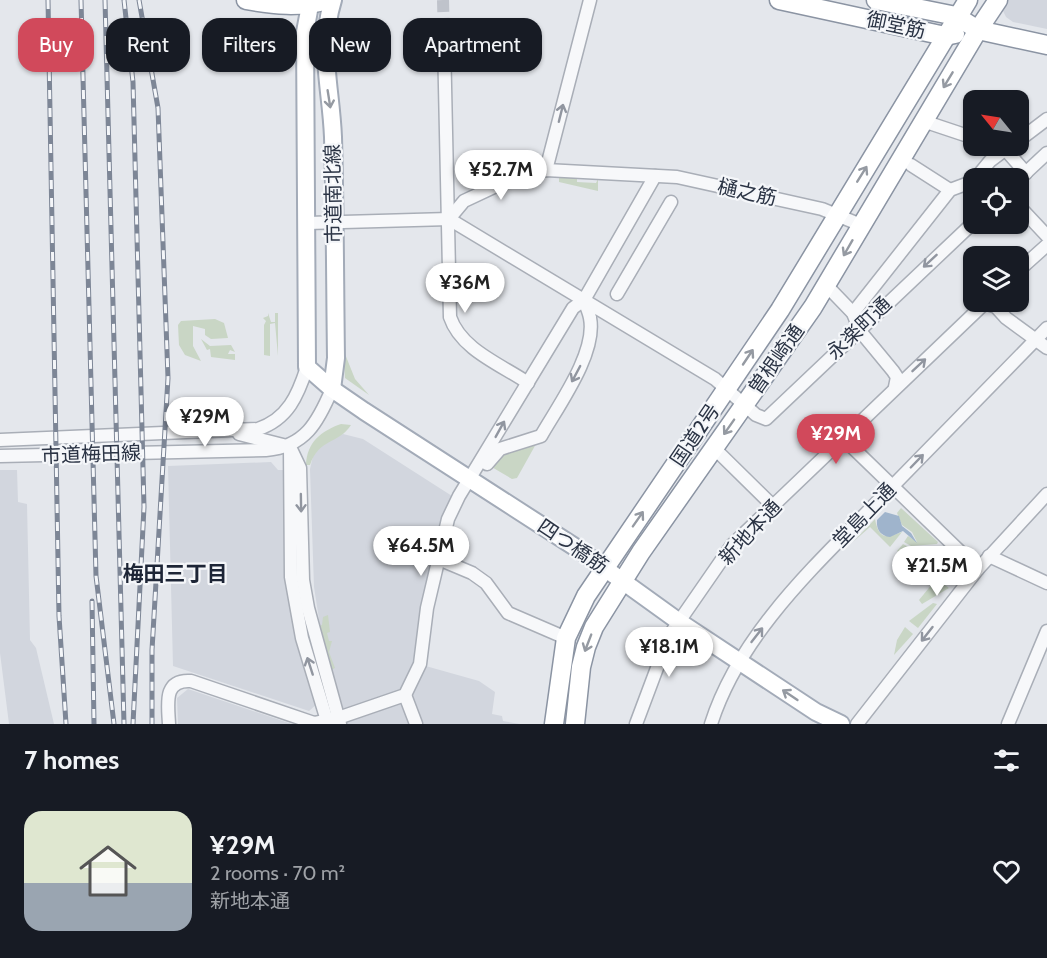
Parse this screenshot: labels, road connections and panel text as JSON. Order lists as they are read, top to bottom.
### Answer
{
  "streets": {
    "highway": ["御堂筋", "曽根崎通", "国道2号"],
    "main road": ["市道南北線", "四つ橋筋"],
    "street": [
      "樋之筋",
      "永楽町通",
      "市道梅田線",
      "堂島上通",
      "新地本通"
    ]
  },
  "crossings": [
    ["御堂筋", "曽根崎通"],
    ["御堂筋", "国道2号"],
    ["樋之筋", "曽根崎通"],
    ["樋之筋", "国道2号"],
    ["市道南北線", "四つ橋筋"],
    ["永楽町通", "曽根崎通"],
    ["曽根崎通", "四つ橋筋"],
    ["国道2号", "四つ橋筋"],
    ["堂島上通", "四つ橋筋"],
    ["新地本通", "四つ橋筋"]
  ],
  "one_way": ["曽根崎通", "国道2号", "堂島上通"],
  "districts": ["梅田三丁目"],
  "north": "top left",
  "page": {
    "chip": [
      "Buy",
      "Rent",
      "Filters",
      "New",
      "Apartment"
    ],
    "price": [
      "¥52.7M",
      "¥36M",
      "¥29M",
      "¥29M",
      "¥64.5M",
      "¥21.5M",
      "¥18.1M"
    ],
    "heading": "7 homes",
    "list": [
      {
        "name": "¥29M",
        "note": "2 rooms · 70 m² · 新地本通"
      }
    ]
  }
}
